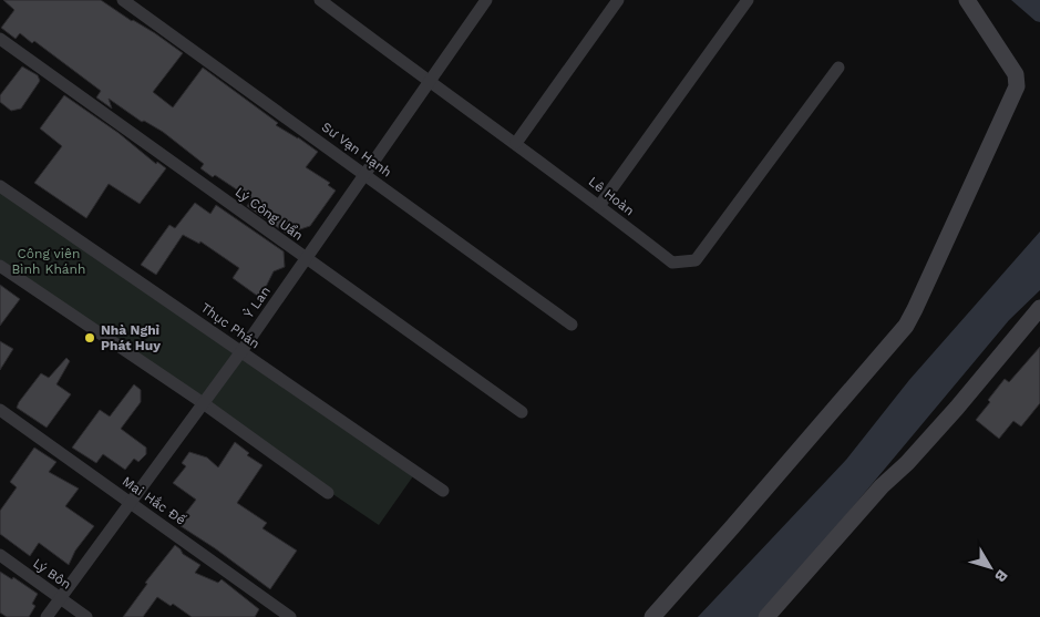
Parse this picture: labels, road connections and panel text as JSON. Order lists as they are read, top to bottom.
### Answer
{
  "streets": {
    "street": [
      "Sư Vạn Hạnh",
      "Lê Hoàn",
      "Lý Công Uẩn",
      "Ỷ Lan",
      "Thục Phán",
      "Mai Hắc Đế",
      "Lý Bôn"
    ]
  },
  "crossings": [
    ["Sư Vạn Hạnh", "Ỷ Lan"],
    ["Lê Hoàn", "Ỷ Lan"],
    ["Lý Công Uẩn", "Ỷ Lan"],
    ["Ỷ Lan", "Thục Phán"],
    ["Ỷ Lan", "Mai Hắc Đế"],
    ["Ỷ Lan", "Lý Bôn"]
  ],
  "parks": ["Công viên Bình Khánh"],
  "places": ["Nhà Nghỉ Phát Huy"],
  "north": "bottom right"
}
